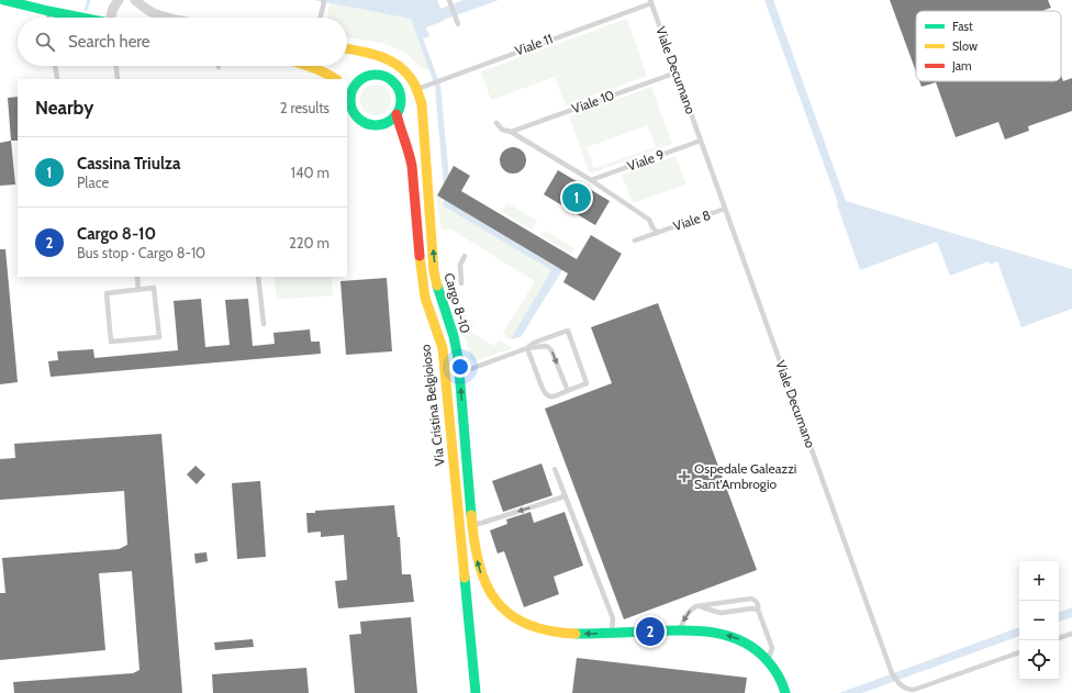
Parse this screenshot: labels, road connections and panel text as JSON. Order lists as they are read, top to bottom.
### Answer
{
  "streets": {
    "street": ["Cargo 8-10", "Via Cristina Belgioioso"],
    "lane": [
      "Viale 11",
      "Viale Decumano",
      "Viale 10",
      "Viale 9",
      "Viale 8"
    ]
  },
  "crossings": [
    ["Viale 11", "Viale Decumano"],
    ["Viale 11", "Cargo 8-10"],
    ["Viale Decumano", "Viale 10"],
    ["Viale Decumano", "Viale 9"],
    ["Viale Decumano", "Viale 8"]
  ],
  "one_way": ["Cargo 8-10"],
  "places": {
    "health": ["Ospedale Galeazzi Sant'Ambrogio"]
  },
  "legend": ["Fast", "Slow", "Jam"],
  "page": {
    "search": "Search here",
    "heading": ["Nearby", "2 results"],
    "list": [
      {
        "mark": "1",
        "name": "Cassina Triulza",
        "note": "Place",
        "value": "140 m"
      },
      {
        "mark": "2",
        "name": "Cargo 8-10",
        "note": "Bus stop · Cargo 8-10",
        "value": "220 m"
      }
    ],
    "pins": ["1", "2"],
    "map_buttons": ["+", "−"]
  }
}
